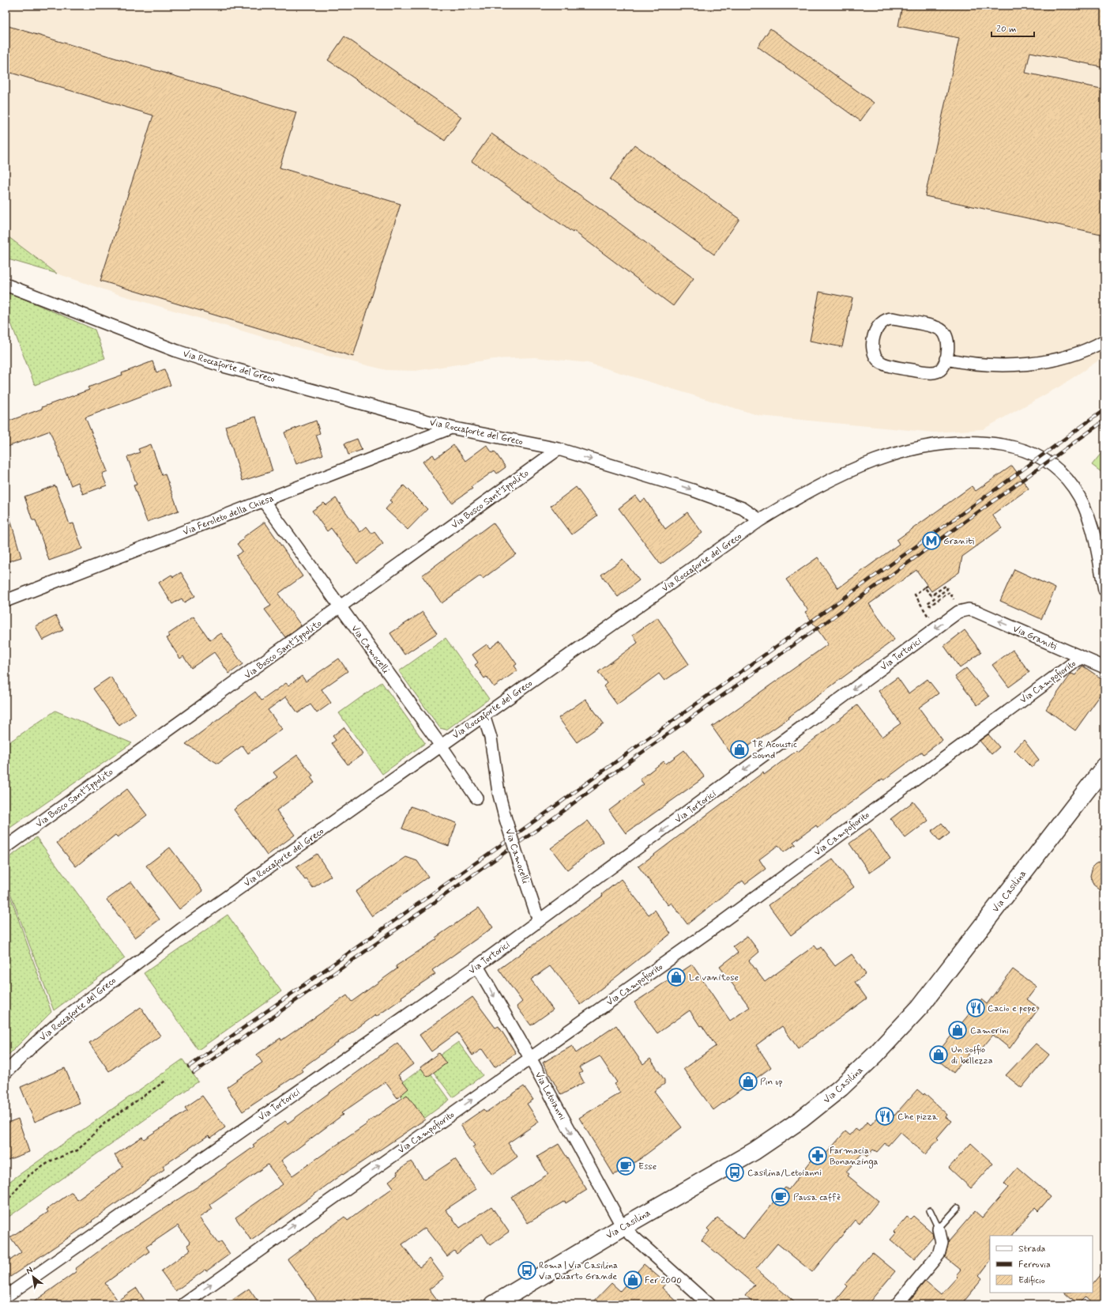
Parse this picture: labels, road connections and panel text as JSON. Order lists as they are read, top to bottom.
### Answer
{
  "streets": {
    "main road": ["Via Casilina"],
    "street": [
      "Via Roccaforte del Greco",
      "Via Bosco Sant'Ippolito",
      "Via Feroleto della Chiesa",
      "Via Graniti",
      "Via Camocelli",
      "Via Tortorici",
      "Via Campofiorito",
      "Via Letoianni"
    ]
  },
  "crossings": [
    ["Via Roccaforte del Greco", "Via Bosco Sant'Ippolito"],
    ["Via Roccaforte del Greco", "Via Feroleto della Chiesa"],
    ["Via Roccaforte del Greco", "Via Camocelli"],
    ["Via Bosco Sant'Ippolito", "Via Camocelli"],
    ["Via Feroleto della Chiesa", "Via Camocelli"],
    ["Via Graniti", "Via Tortorici"],
    ["Via Graniti", "Via Campofiorito"],
    ["Via Camocelli", "Via Tortorici"],
    ["Via Tortorici", "Via Letoianni"],
    ["Via Campofiorito", "Via Letoianni"],
    ["Via Casilina", "Via Letoianni"]
  ],
  "one_way": [
    "Via Graniti",
    "Via Tortorici",
    "Via Campofiorito",
    "Via Letoianni"
  ],
  "places": {
    "metro station": ["Graniti"],
    "shop": [
      "TR Acoustic Sound",
      "Le vanitose",
      "Camerini",
      "Un soffio di bellezza",
      "Pin up",
      "Fer 2000"
    ],
    "restaurant": ["Cacio e pepe", "Che pizza"],
    "pharmacy": ["Farmacia Bonanzinga"],
    "cafe": ["Esse", "Pausa caffè"],
    "bus stop": ["Casilina/Letoianni", "Roma | Via Casilina Via Quarto Grande"]
  },
  "legend": ["Strada", "Ferrovia", "Edificio"],
  "scale_bar": "20 m",
  "north": "top left"
}
